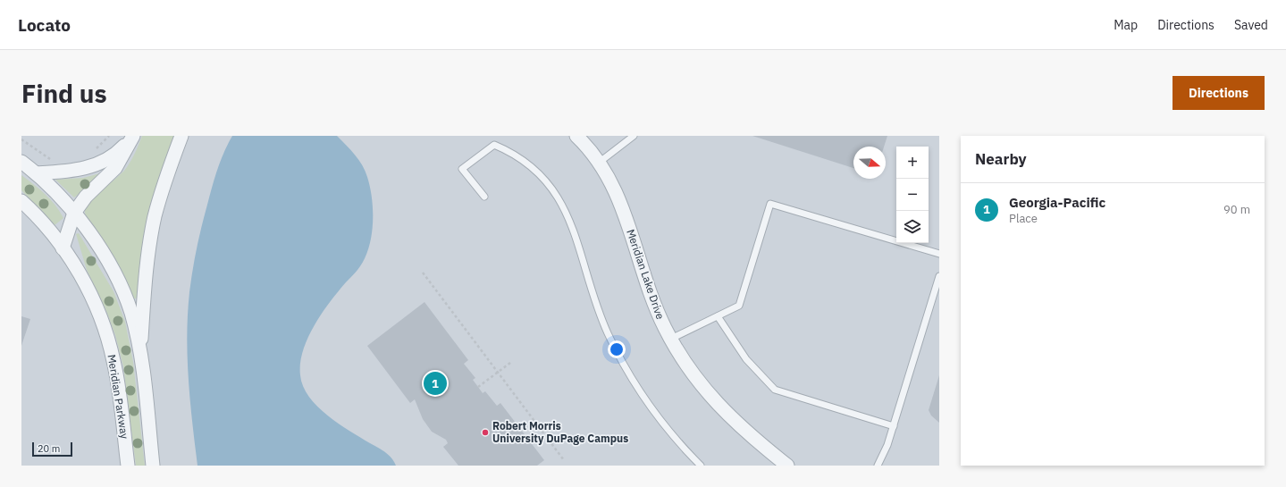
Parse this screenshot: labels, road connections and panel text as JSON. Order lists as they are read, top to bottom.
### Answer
{
  "streets": {
    "street": ["Meridian Lake Drive", "Meridian Parkway"]
  },
  "places": ["Robert Morris University DuPage Campus"],
  "scale_bar": "20 m",
  "north": "right",
  "page": {
    "header": "Locato",
    "nav": ["Map", "Directions", "Saved"],
    "buttons": "Directions",
    "title": "Find us",
    "heading": "Nearby",
    "map_buttons": ["+", "−"],
    "list": [
      {
        "mark": "1",
        "name": "Georgia-Pacific",
        "note": "Place",
        "value": "90 m"
      }
    ],
    "pins": "1",
    "scale": "20 m"
  }
}
